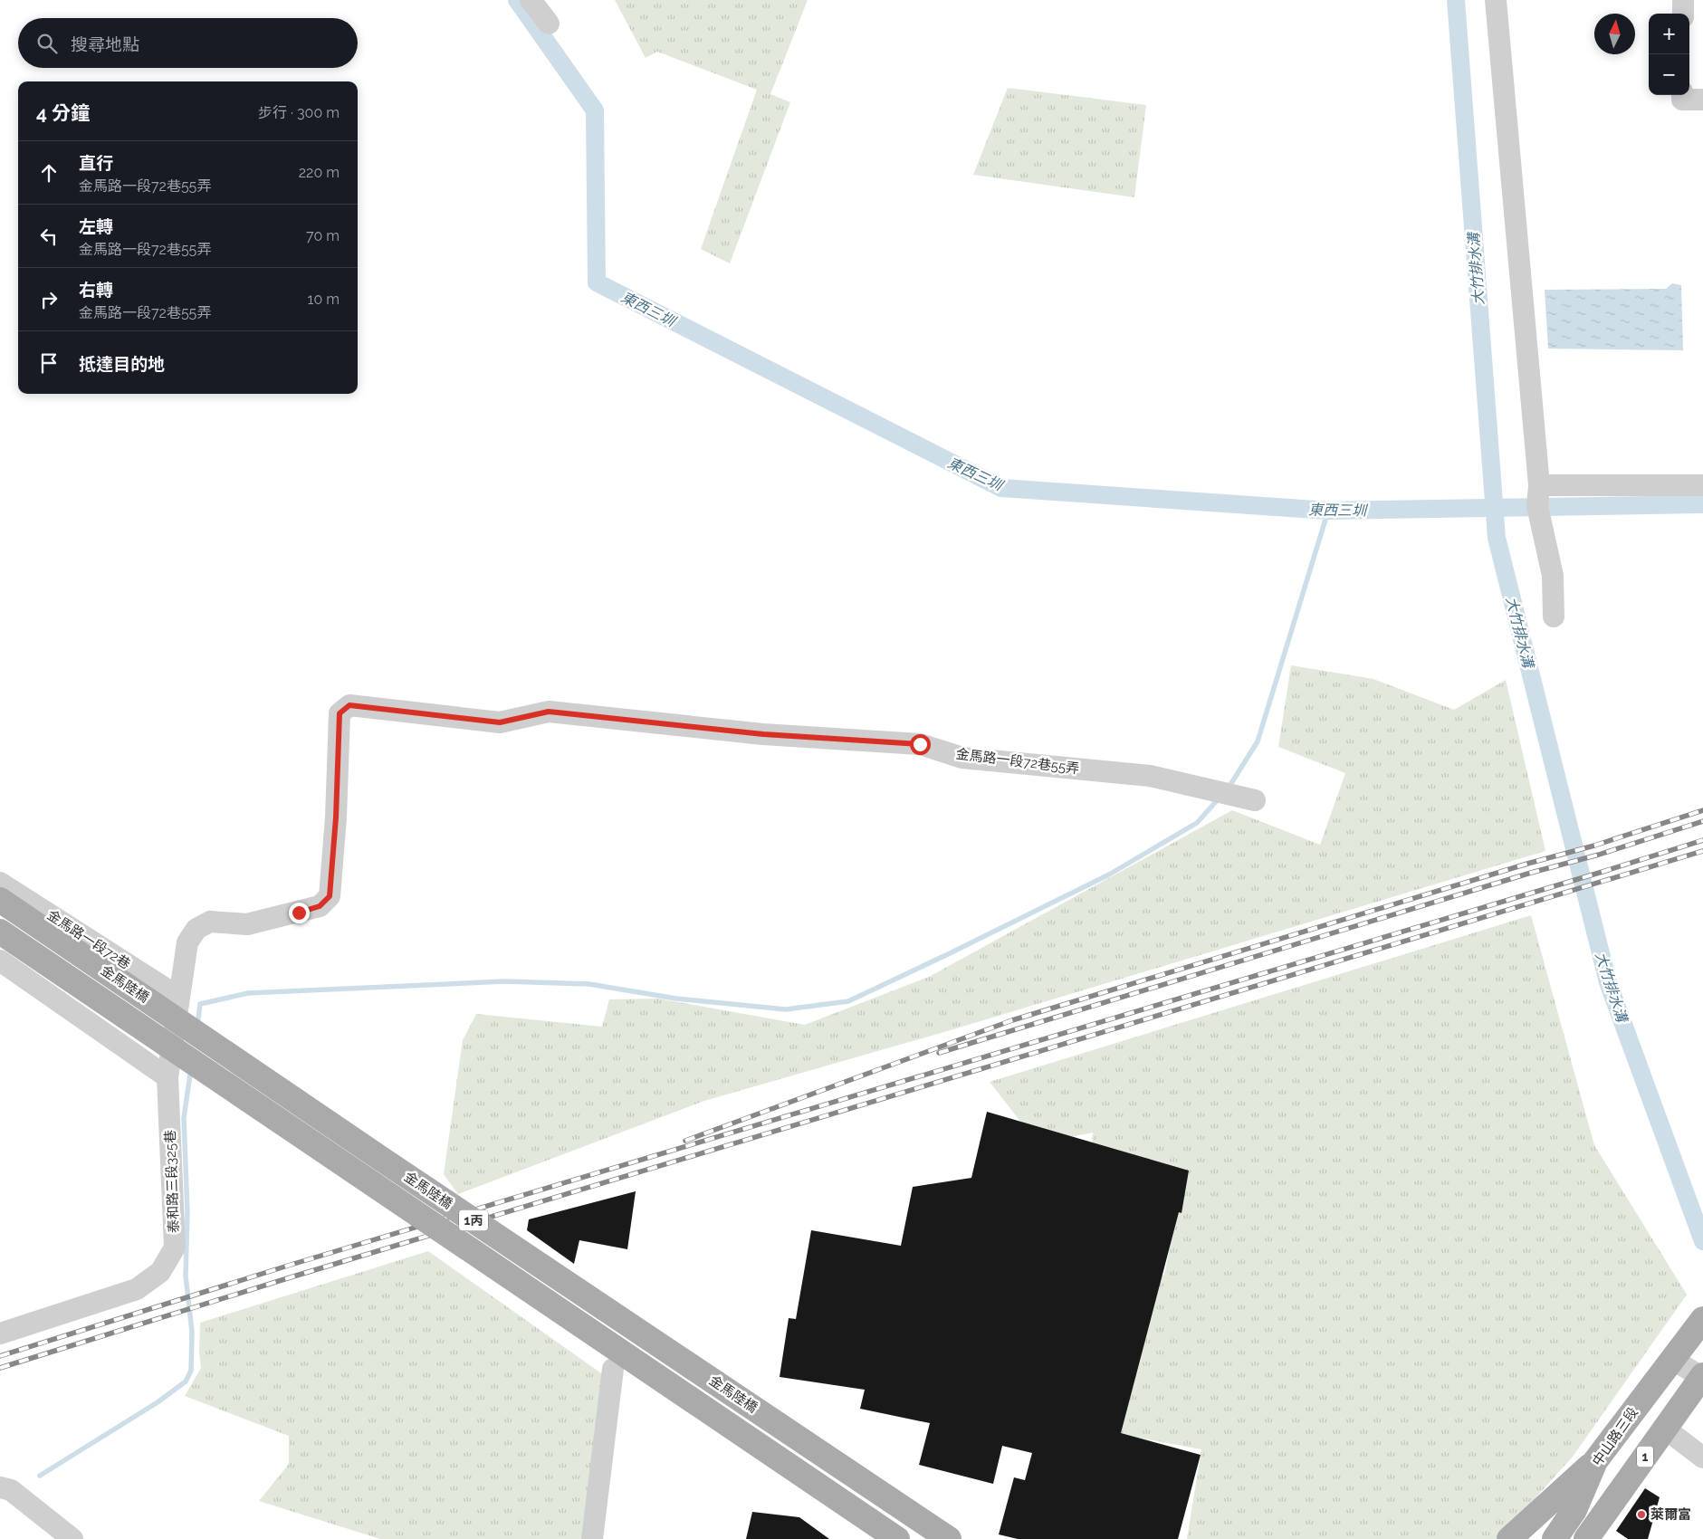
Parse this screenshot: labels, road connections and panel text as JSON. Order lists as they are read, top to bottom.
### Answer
{
  "streets": {
    "main road": [
      "金馬陸橋",
      "1丙",
      "中山路三段",
      "1"
    ],
    "street": ["金馬路一段72巷55弄", "金馬路一段72巷", "泰和路三段325巷"]
  },
  "crossings": [
    ["金馬路一段72巷55弄", "金馬路一段72巷"],
    ["金馬路一段72巷55弄", "泰和路三段325巷"],
    ["金馬路一段72巷", "泰和路三段325巷"]
  ],
  "water": ["大竹排水溝", "東西三圳"],
  "places": ["萊爾富"],
  "north": "top",
  "page": {
    "map_buttons": ["+", "−"],
    "search": "搜尋地點",
    "heading": ["4 分鐘", "步行 · 300 m"],
    "list": [
      ["直行", "金馬路一段72巷55弄", "220 m"],
      ["左轉", "金馬路一段72巷55弄", "70 m"],
      ["右轉", "金馬路一段72巷55弄", "10 m"],
      "抵達目的地"
    ]
  }
}
